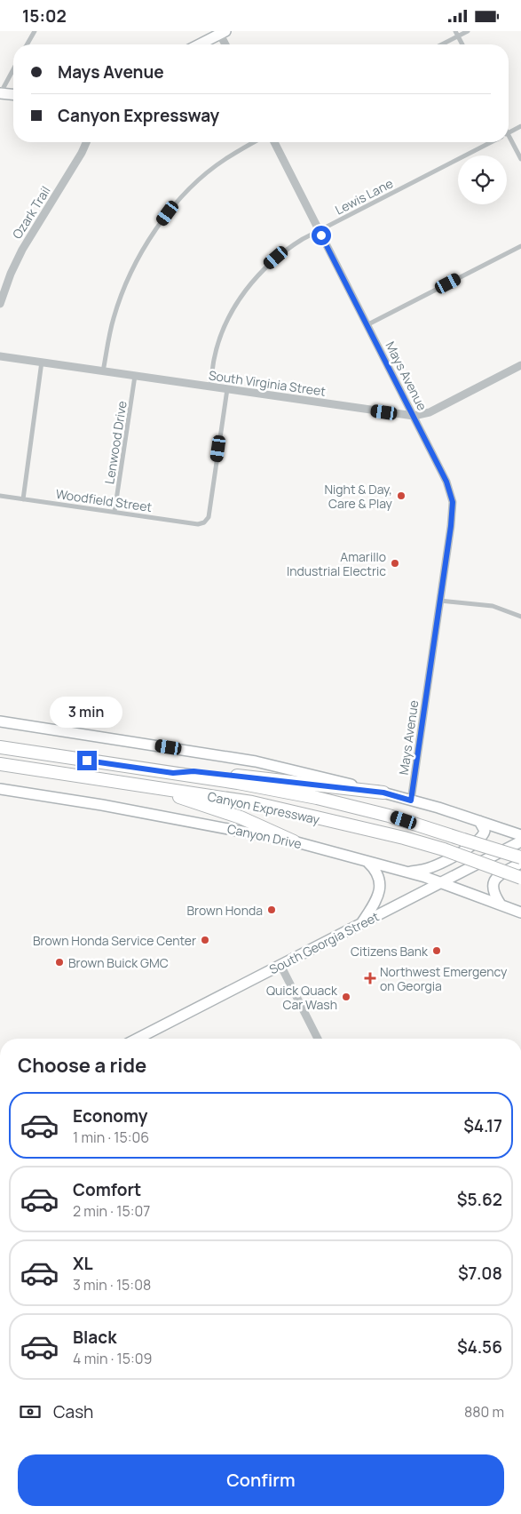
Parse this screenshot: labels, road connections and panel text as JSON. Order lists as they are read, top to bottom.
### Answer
{
  "streets": {
    "highway": ["Canyon Expressway"],
    "main road": ["Canyon Drive", "South Georgia Street"],
    "street": [
      "Lewis Lane",
      "Ozark Trail",
      "Mays Avenue",
      "South Virginia Street",
      "Lenwood Drive",
      "Woodfield Street"
    ]
  },
  "crossings": [
    ["Lewis Lane", "Mays Avenue"],
    ["Lewis Lane", "South Virginia Street"],
    ["Mays Avenue", "South Virginia Street"],
    ["South Virginia Street", "Lenwood Drive"],
    ["South Virginia Street", "Woodfield Street"],
    ["Lenwood Drive", "Woodfield Street"],
    ["Canyon Drive", "South Georgia Street"]
  ],
  "places": {
    "other": [
      "Night & Day, Care & Play",
      "Amarillo Industrial Electric",
      "Brown Honda",
      "Brown Honda Service Center",
      "Citizens Bank",
      "Brown Buick GMC",
      "Quick Quack Car Wash"
    ],
    "health": ["Northwest Emergency on Georgia"]
  },
  "page": {
    "status": "15:02",
    "banner": ["Mays Avenue", "Canyon Expressway"],
    "bubble": "3 min",
    "heading": "Choose a ride",
    "list": [
      {
        "name": "Economy",
        "note": "1 min · 15:06",
        "value": "$4.17"
      },
      {
        "name": "Comfort",
        "note": "2 min · 15:07",
        "value": "$5.62"
      },
      {
        "name": "XL",
        "note": "3 min · 15:08",
        "value": "$7.08"
      },
      {
        "name": "Black",
        "note": "4 min · 15:09",
        "value": "$4.56"
      }
    ],
    "pay": ["Cash", "880 m"],
    "buttons": "Confirm"
  }
}
